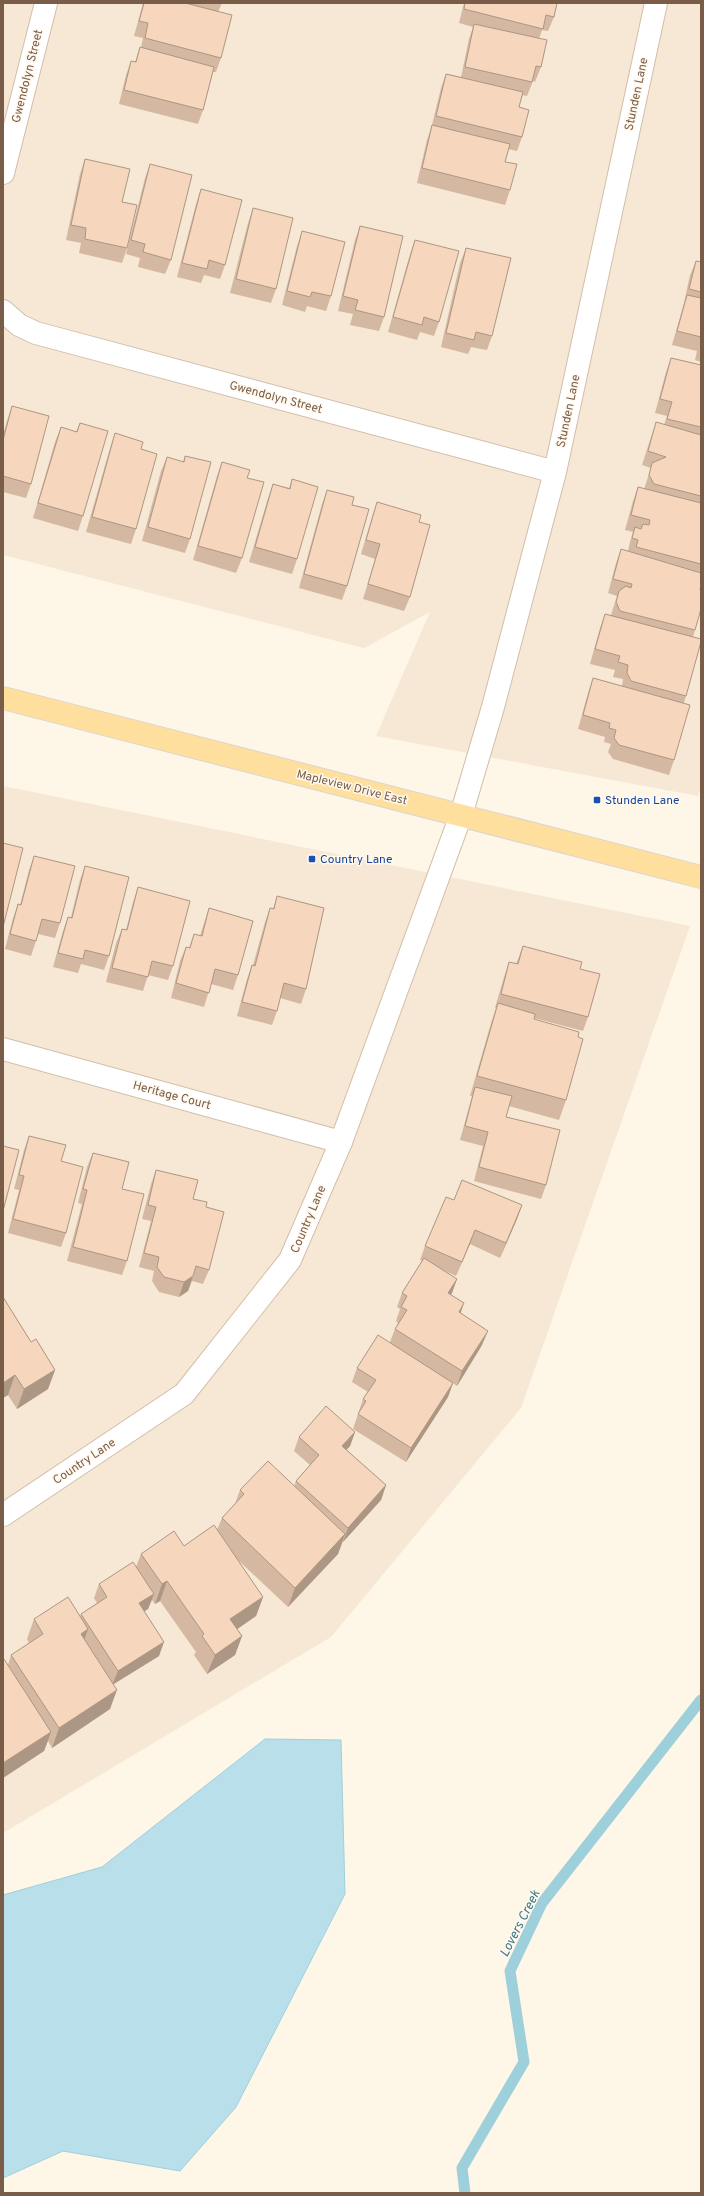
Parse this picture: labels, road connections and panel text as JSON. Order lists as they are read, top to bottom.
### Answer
{
  "streets": {
    "main road": ["Mapleview Drive East"],
    "street": [
      "Gwendolyn Street",
      "Stunden Lane",
      "Heritage Court",
      "Country Lane"
    ]
  },
  "crossings": [
    ["Gwendolyn Street", "Stunden Lane"],
    ["Stunden Lane", "Mapleview Drive East"],
    ["Stunden Lane", "Country Lane"],
    ["Mapleview Drive East", "Country Lane"],
    ["Heritage Court", "Country Lane"]
  ],
  "water": ["Lovers Creek"],
  "places": {
    "transit": ["Stunden Lane", "Country Lane"]
  }
}
